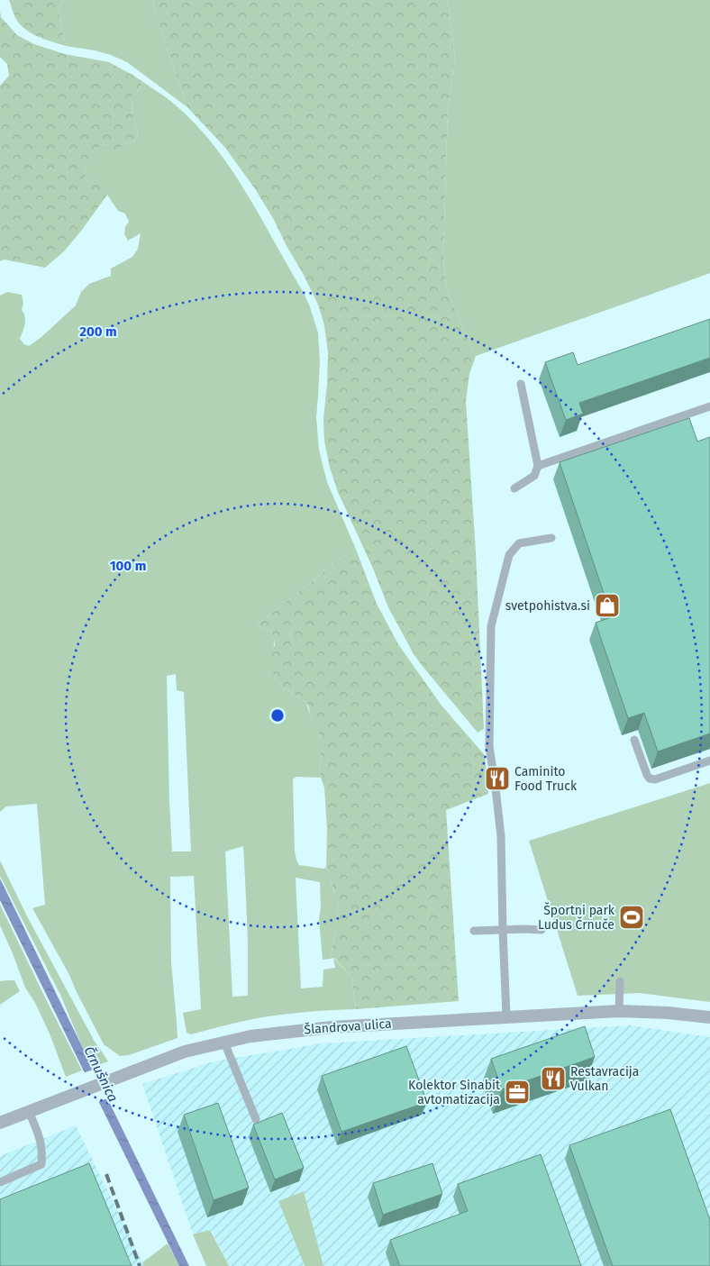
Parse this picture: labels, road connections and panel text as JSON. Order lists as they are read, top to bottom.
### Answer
{
  "streets": {
    "street": ["Šlandrova ulica"]
  },
  "water": ["Črnušnica"],
  "places": {
    "shop": ["svetpohistva.si"],
    "restaurant": ["Caminito Food Truck", "Restavracija Vulkan"],
    "sports": ["Športni park Ludus Črnuče"],
    "office": ["Kolektor Sinabit avtomatizacija"]
  },
  "rings": ["200 m", "100 m"]
}
